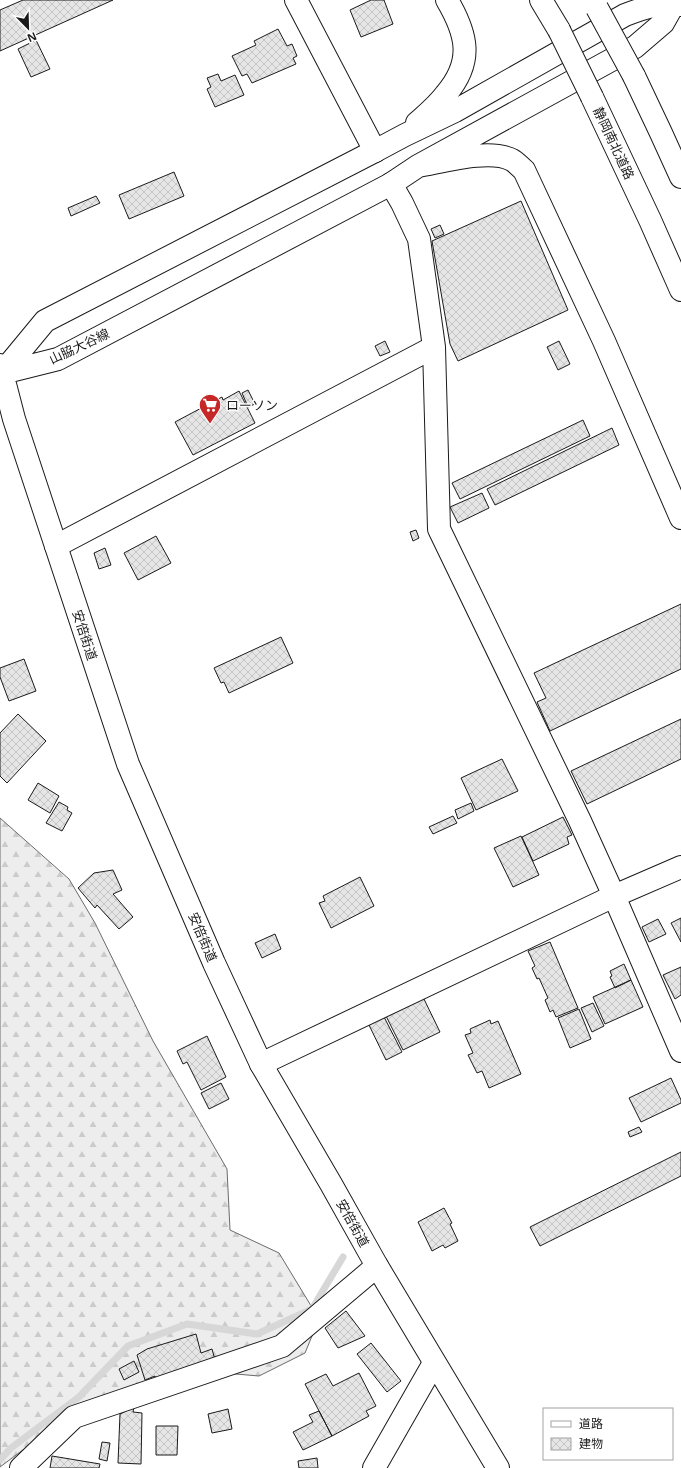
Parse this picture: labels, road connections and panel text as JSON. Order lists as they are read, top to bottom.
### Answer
{
  "streets": {
    "main road": ["静岡南北道路", "山脇大谷線", "安倍街道"]
  },
  "crossings": [
    ["山脇大谷線", "安倍街道"]
  ],
  "places": {
    "supermarket": ["ローソン"]
  },
  "legend": ["道路", "建物"],
  "north": "bottom right"
}
